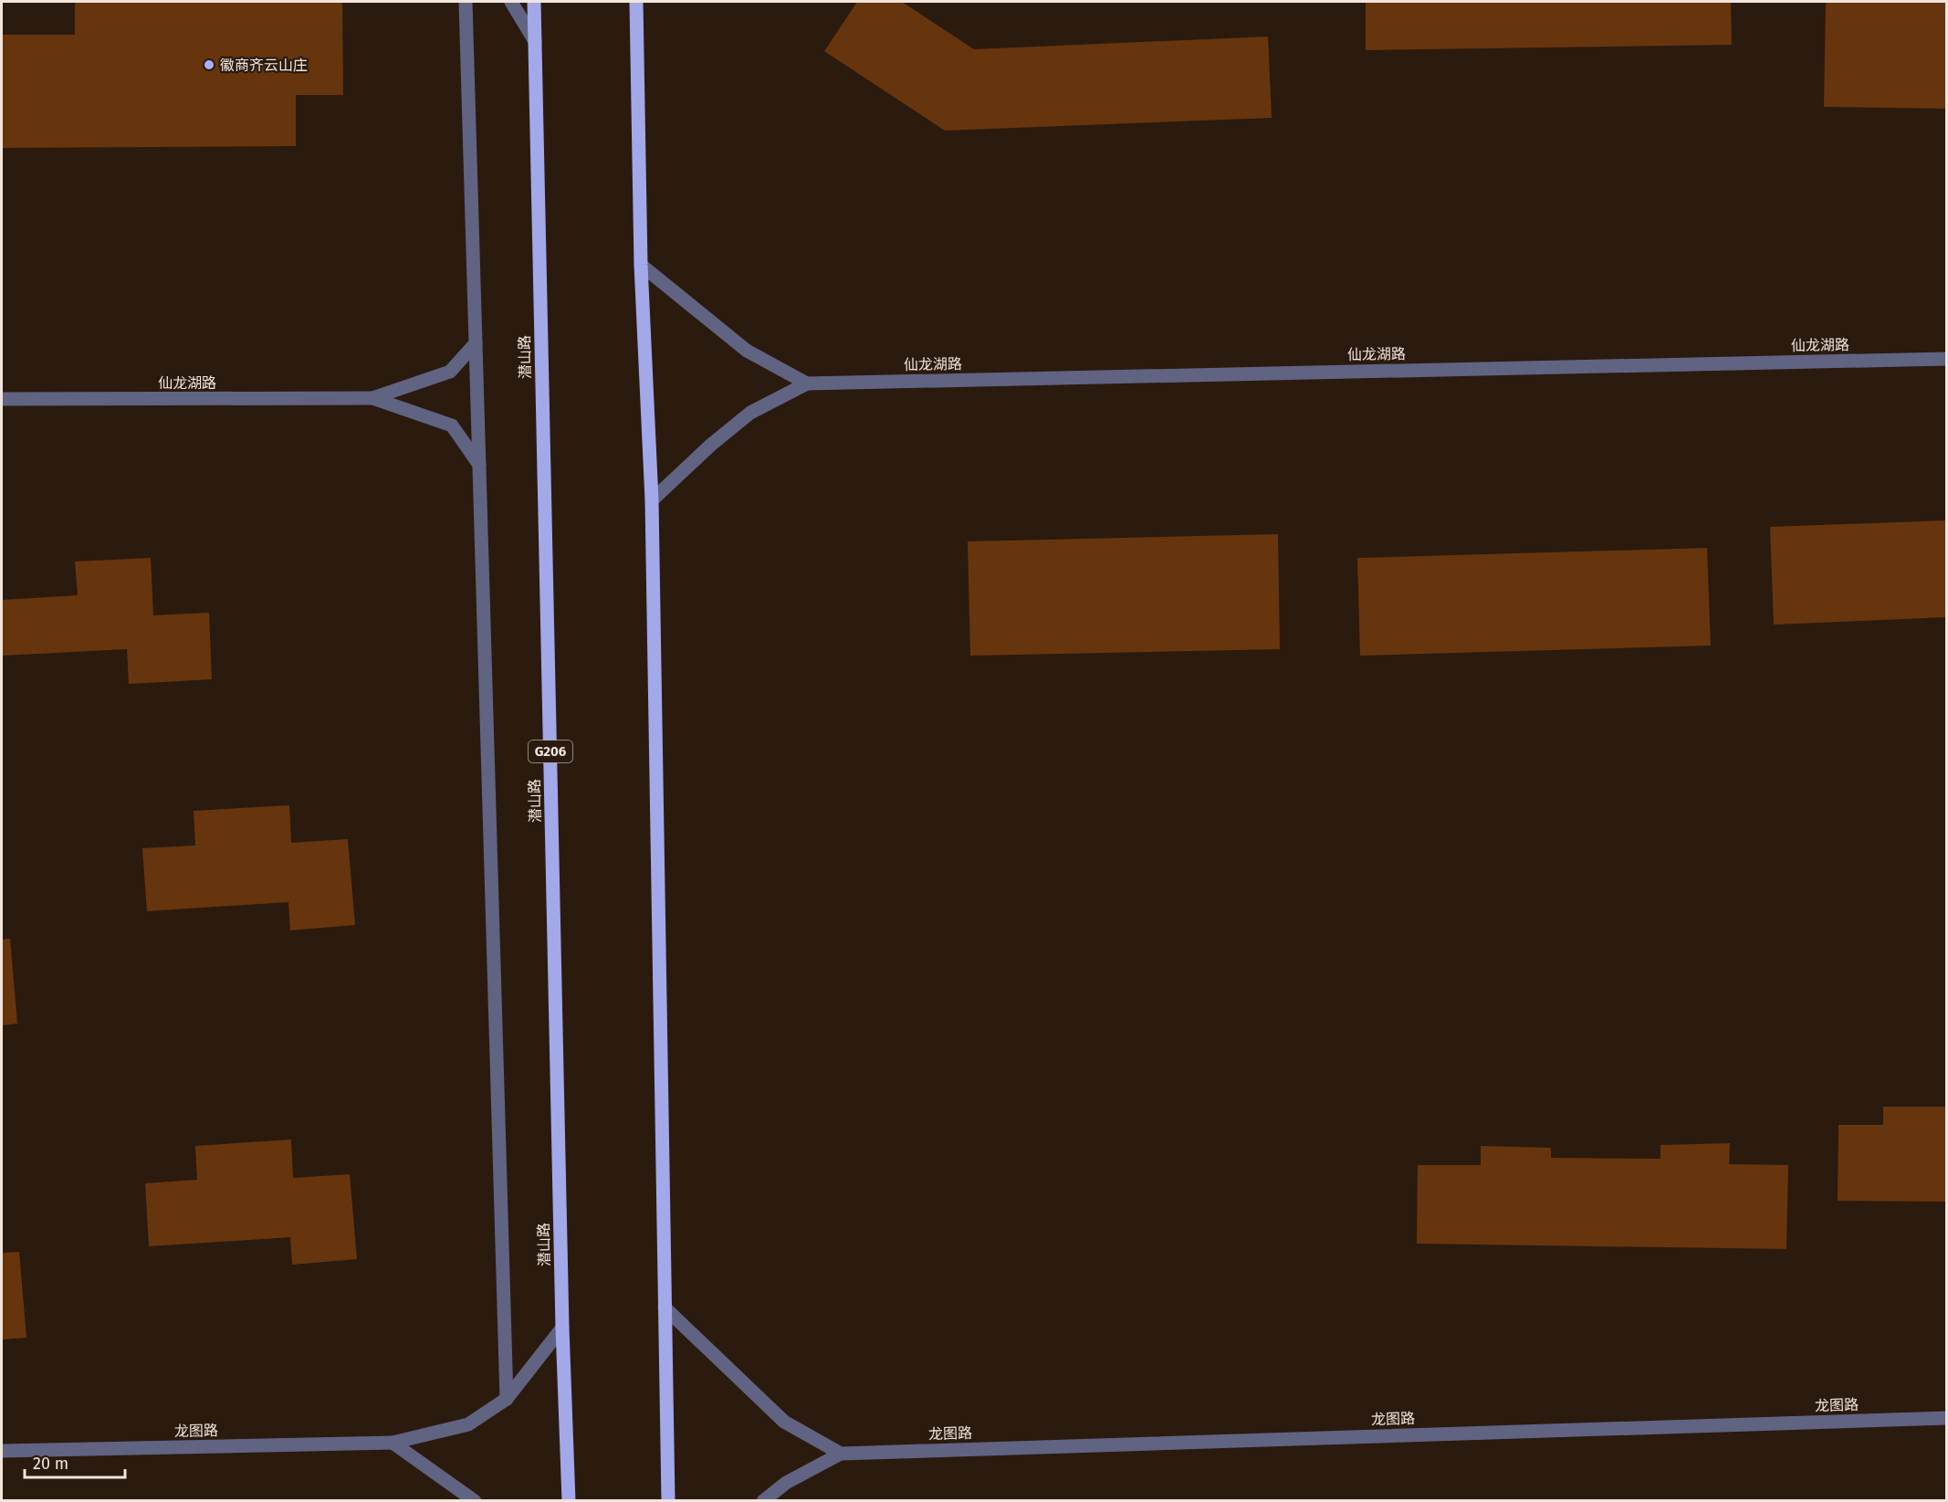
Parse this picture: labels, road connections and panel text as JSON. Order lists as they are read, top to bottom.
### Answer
{
  "streets": {
    "main road": ["潜山路", "G206"],
    "street": ["仙龙湖路", "龙图路"]
  },
  "crossings": [
    ["潜山路", "龙图路"]
  ],
  "places": ["徽商齐云山庄"],
  "scale_bar": "20 m"
}
